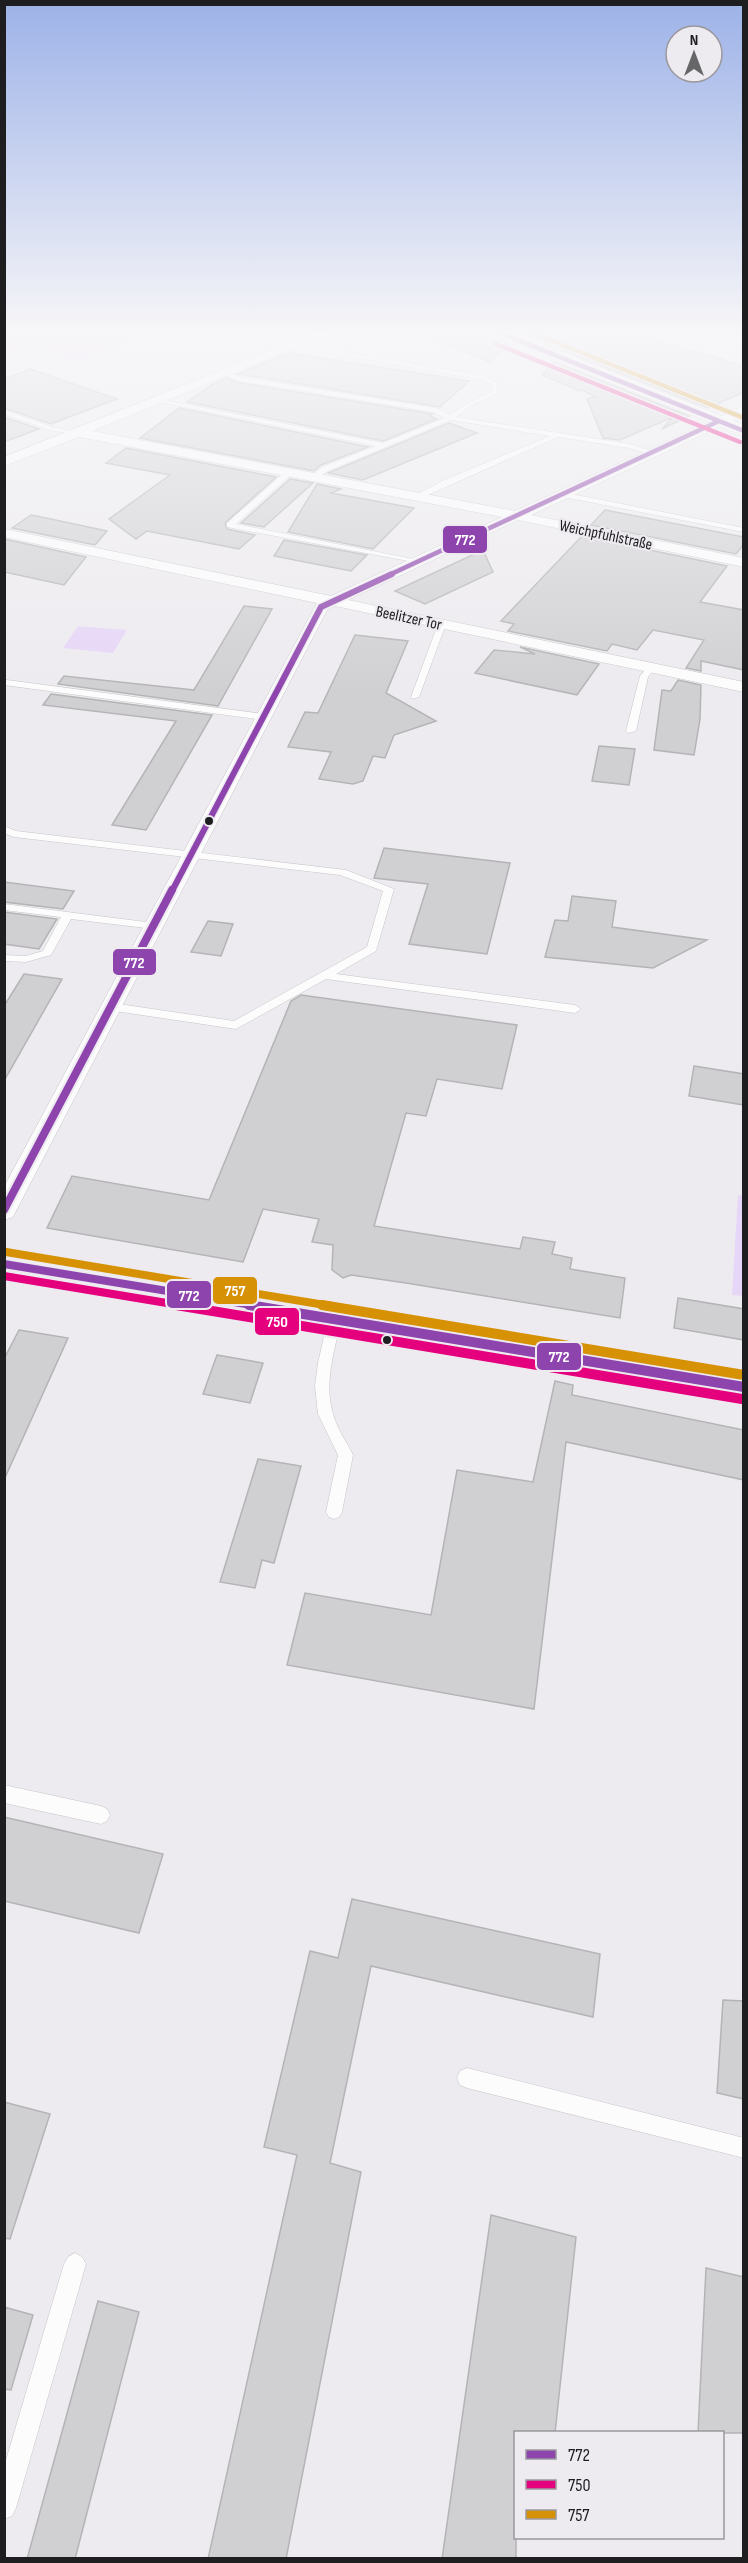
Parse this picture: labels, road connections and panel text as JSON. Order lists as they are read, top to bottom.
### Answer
{
  "streets": {
    "street": ["Weichpfuhlstraße", "Beelitzer Tor"]
  },
  "lines": ["transit line 772", "transit line 757", "transit line 750"],
  "legend": ["772", "750", "757"],
  "north": "top"
}
